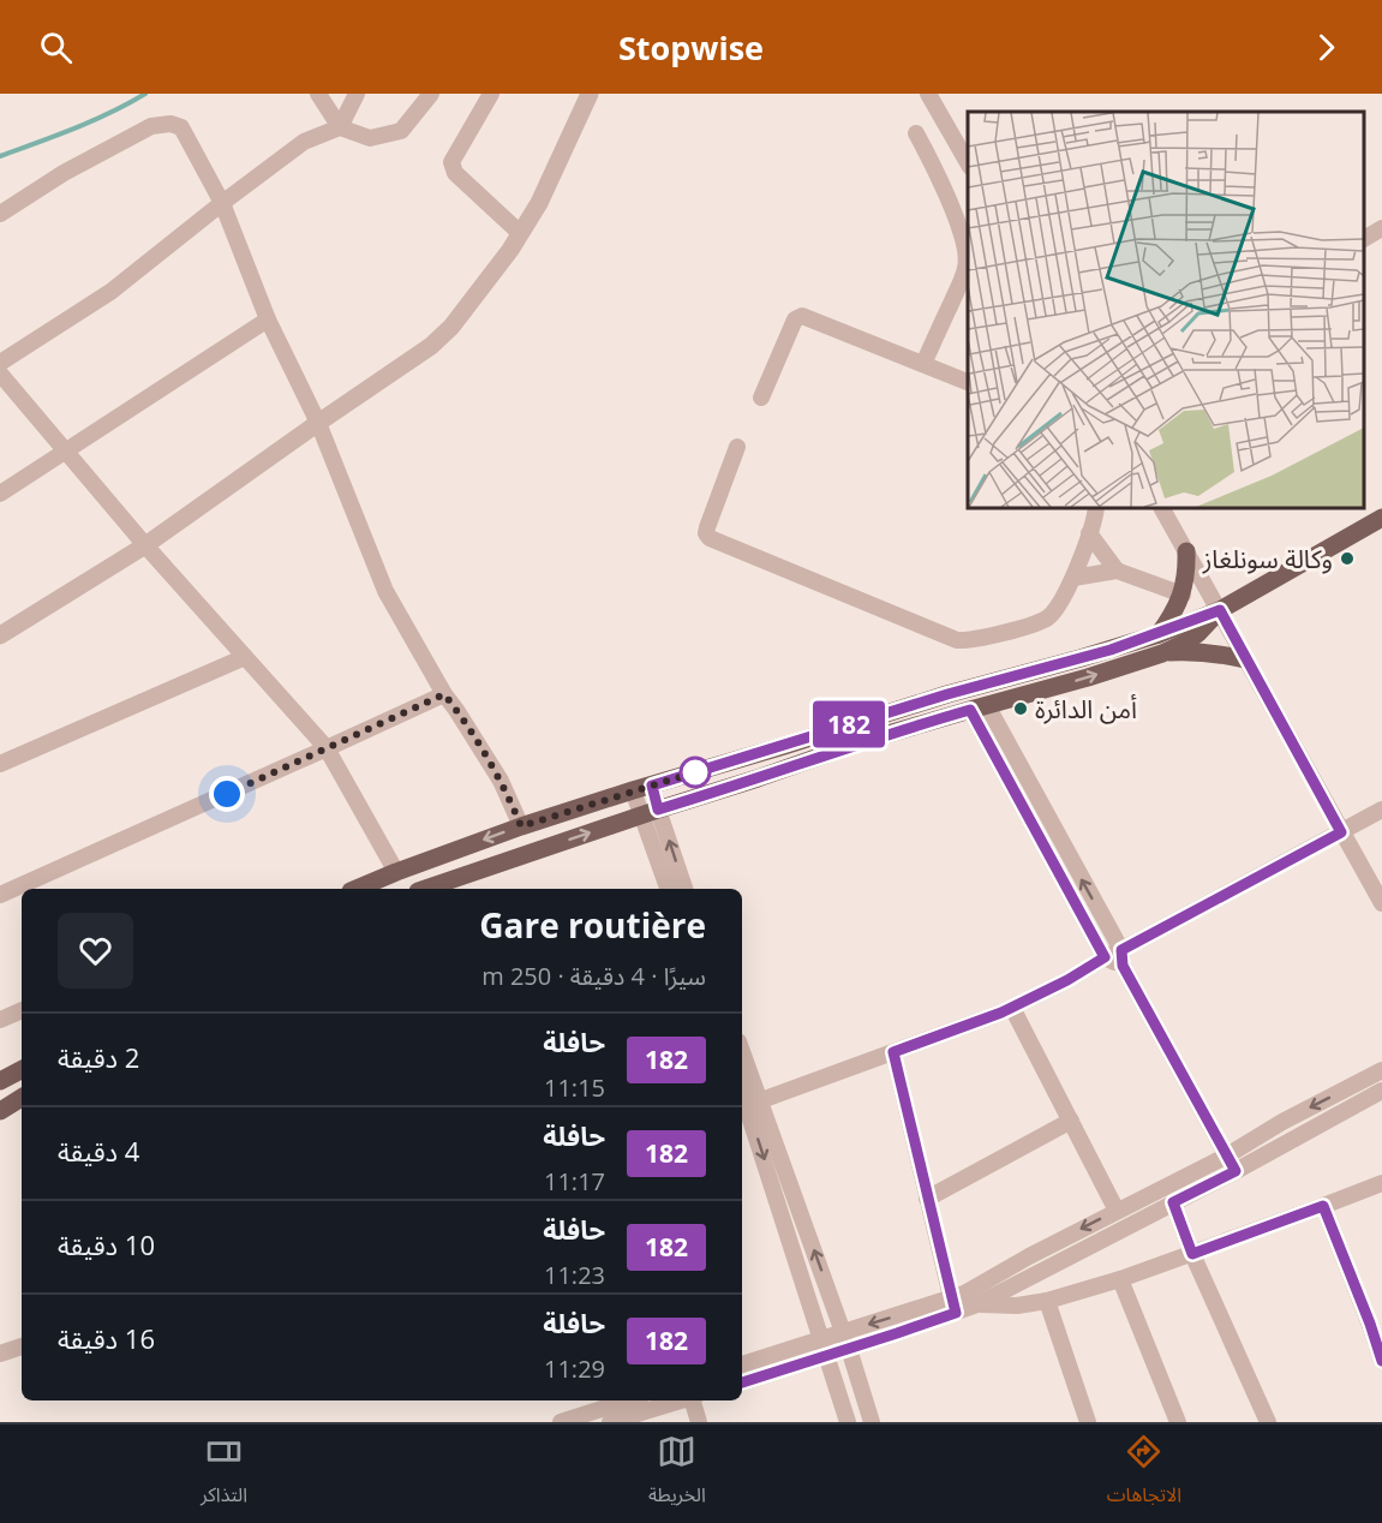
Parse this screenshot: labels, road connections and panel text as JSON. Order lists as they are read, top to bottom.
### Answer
{
  "places": ["وكالة سونلغاز", "أمن الدائرة"],
  "lines": ["bus line 182"],
  "page": {
    "header": "Stopwise",
    "on_map": "182",
    "heading": ["Gare routière", "سيرًا · 4 دقيقة · 250 m"],
    "list": [
      {
        "mark": "182",
        "name": "حافلة",
        "note": "11:15",
        "value": "2 دقيقة"
      },
      {
        "mark": "182",
        "name": "حافلة",
        "note": "11:17",
        "value": "4 دقيقة"
      },
      {
        "mark": "182",
        "name": "حافلة",
        "note": "11:23",
        "value": "10 دقيقة"
      },
      {
        "mark": "182",
        "name": "حافلة",
        "note": "11:29",
        "value": "16 دقيقة"
      }
    ],
    "tabs": ["الاتجاهات", "الخريطة", "التذاكر"]
  }
}
